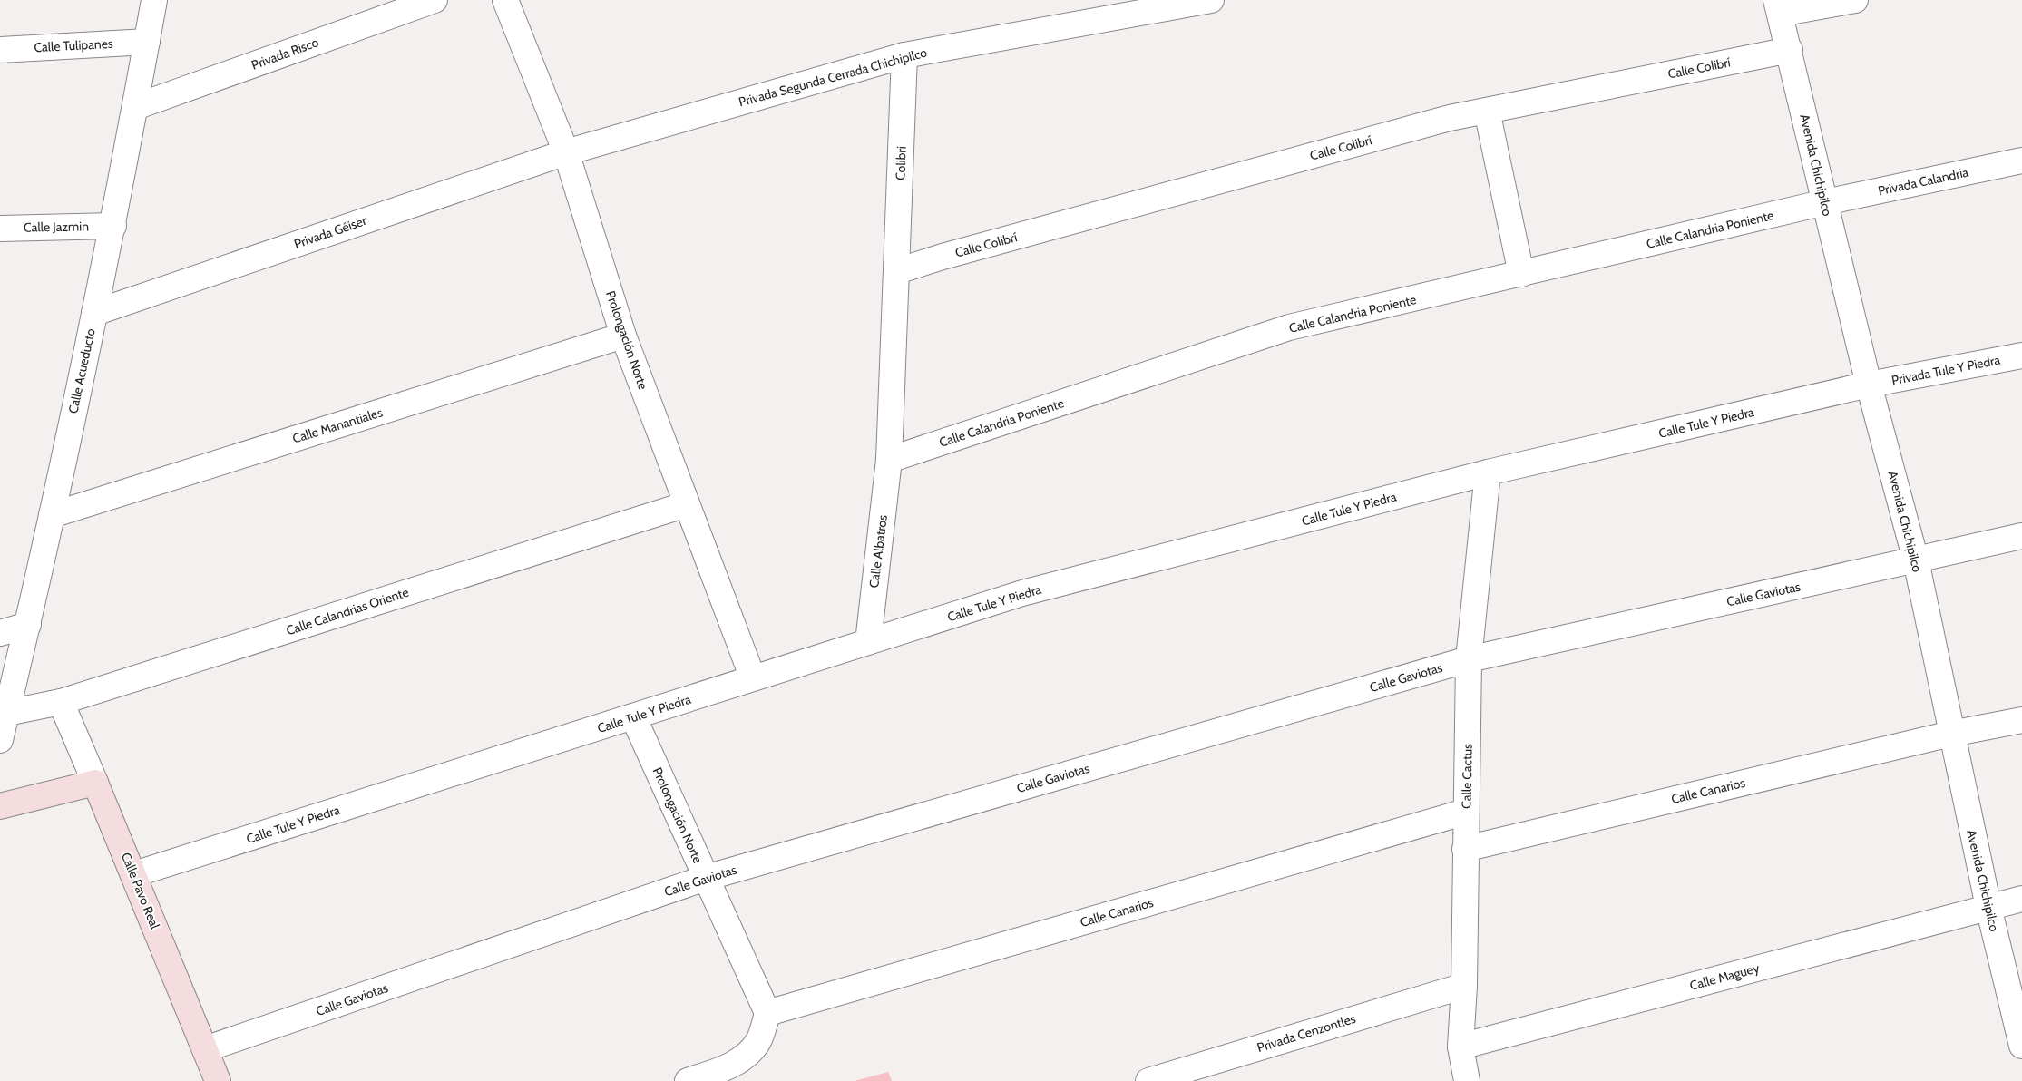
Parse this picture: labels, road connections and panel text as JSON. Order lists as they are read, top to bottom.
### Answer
{
  "streets": {
    "street": [
      "Calle Tulipanes",
      "Privada Risco",
      "Calle Colibrí",
      "Privada Segunda Cerrada Chichipilco",
      "Colibri",
      "Avenida Chichipilco",
      "Privada Calandria",
      "Calle Jazmin",
      "Calle Calandria Poniente",
      "Privada Géiser",
      "Prolongación Norte",
      "Privada Tule Y Piedra",
      "Calle Acueducto",
      "Calle Tule Y Piedra",
      "Calle Manantiales",
      "Calle Albatros",
      "Calle Gaviotas",
      "Calle Calandrias Oriente",
      "Calle Cactus",
      "Calle Canarios",
      "Calle Pavo Real",
      "Calle Maguey",
      "Privada Cenzontles"
    ]
  },
  "crossings": [
    ["Calle Tulipanes", "Calle Acueducto"],
    ["Privada Risco", "Calle Acueducto"],
    ["Calle Colibrí", "Colibri"],
    ["Calle Colibrí", "Avenida Chichipilco"],
    ["Privada Segunda Cerrada Chichipilco", "Colibri"],
    ["Privada Segunda Cerrada Chichipilco", "Privada Géiser"],
    ["Privada Segunda Cerrada Chichipilco", "Prolongación Norte"],
    ["Colibri", "Calle Calandria Poniente"],
    ["Colibri", "Calle Albatros"],
    ["Avenida Chichipilco", "Privada Calandria"],
    ["Avenida Chichipilco", "Calle Calandria Poniente"],
    ["Avenida Chichipilco", "Privada Tule Y Piedra"],
    ["Avenida Chichipilco", "Calle Tule Y Piedra"],
    ["Avenida Chichipilco", "Calle Gaviotas"],
    ["Avenida Chichipilco", "Calle Canarios"],
    ["Avenida Chichipilco", "Calle Maguey"],
    ["Privada Calandria", "Calle Calandria Poniente"],
    ["Calle Jazmin", "Calle Acueducto"],
    ["Calle Calandria Poniente", "Calle Albatros"],
    ["Privada Géiser", "Prolongación Norte"],
    ["Privada Géiser", "Calle Acueducto"],
    ["Prolongación Norte", "Calle Tule Y Piedra"],
    ["Prolongación Norte", "Calle Manantiales"],
    ["Prolongación Norte", "Calle Gaviotas"],
    ["Prolongación Norte", "Calle Calandrias Oriente"],
    ["Prolongación Norte", "Calle Canarios"],
    ["Privada Tule Y Piedra", "Calle Tule Y Piedra"],
    ["Calle Acueducto", "Calle Manantiales"],
    ["Calle Acueducto", "Calle Calandrias Oriente"],
    ["Calle Tule Y Piedra", "Calle Albatros"],
    ["Calle Tule Y Piedra", "Calle Cactus"],
    ["Calle Tule Y Piedra", "Calle Pavo Real"],
    ["Calle Gaviotas", "Calle Cactus"],
    ["Calle Gaviotas", "Calle Pavo Real"],
    ["Calle Calandrias Oriente", "Calle Pavo Real"],
    ["Calle Cactus", "Calle Canarios"],
    ["Calle Cactus", "Calle Maguey"],
    ["Calle Cactus", "Privada Cenzontles"]
  ]
}
